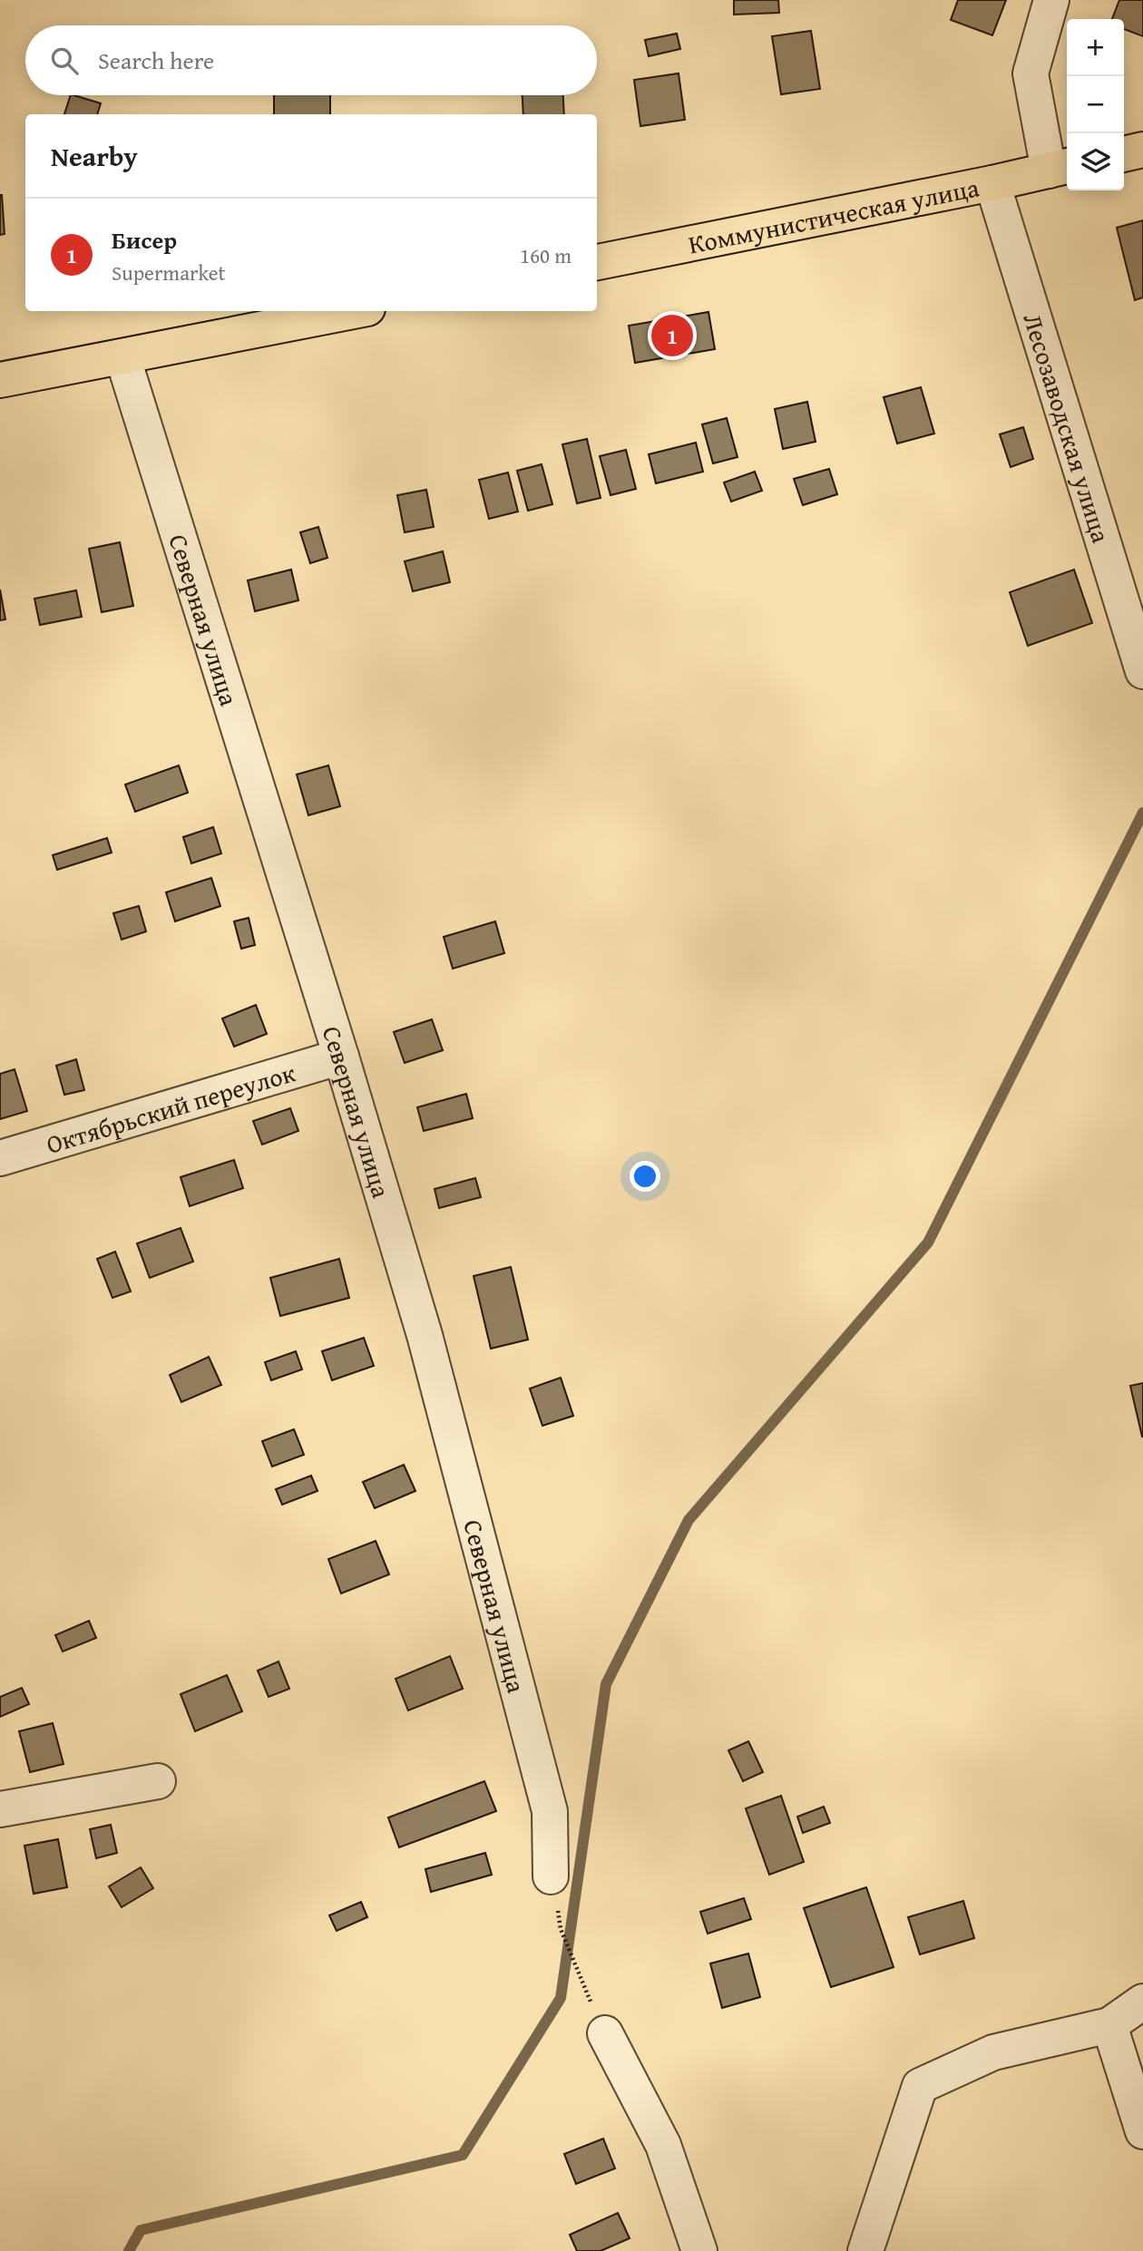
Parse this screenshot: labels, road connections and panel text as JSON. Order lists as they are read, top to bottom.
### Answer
{
  "streets": {
    "main road": ["Коммунистическая улица"],
    "street": ["Лесозаводская улица", "Северная улица", "Октябрьский переулок"]
  },
  "crossings": [
    ["Коммунистическая улица", "Лесозаводская улица"],
    ["Северная улица", "Октябрьский переулок"]
  ],
  "page": {
    "map_buttons": ["+", "−"],
    "search": "Search here",
    "heading": "Nearby",
    "list": [
      {
        "mark": "1",
        "name": "Бисер",
        "note": "Supermarket",
        "value": "160 m"
      }
    ],
    "pins": "1"
  }
}
